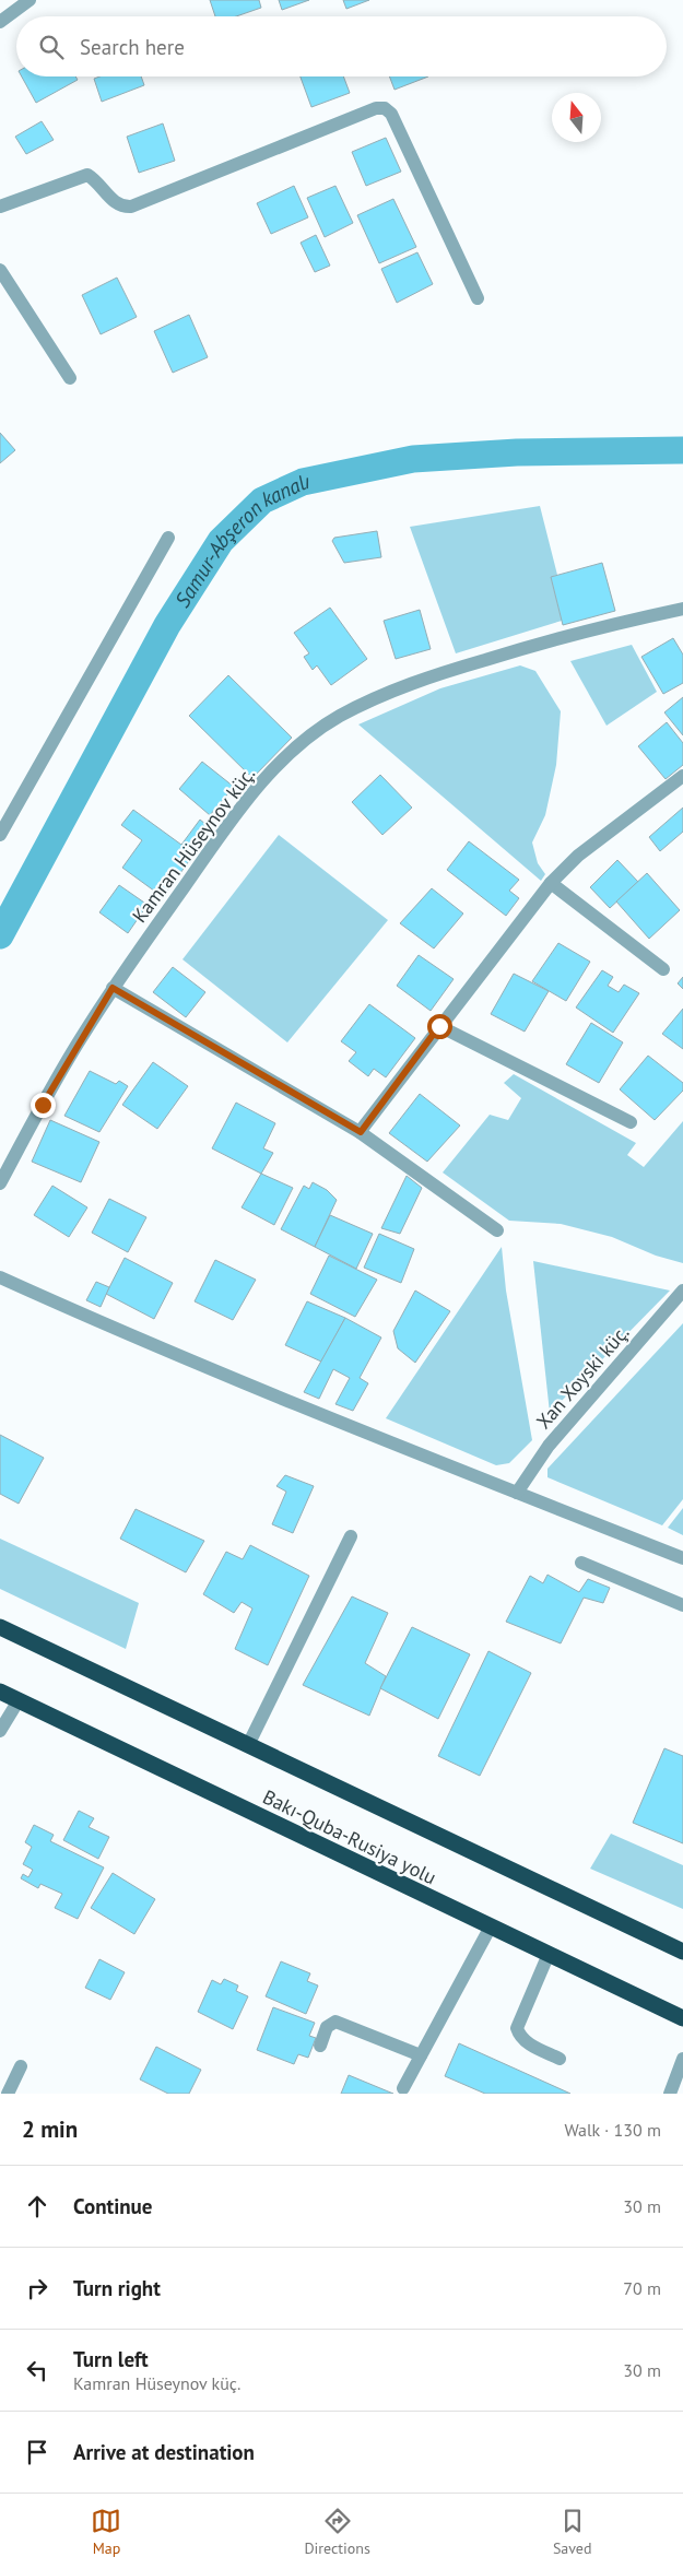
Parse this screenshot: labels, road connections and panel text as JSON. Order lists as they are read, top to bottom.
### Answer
{
  "streets": {
    "highway": ["Bakı-Quba-Rusiya yolu"],
    "street": ["Kamran Hüseynov küç.", "Xan Xoyski küç."]
  },
  "water": ["Samur-Abşeron kanalı"],
  "north": "top",
  "page": {
    "search": "Search here",
    "heading": ["2 min", "Walk · 130 m"],
    "list": [
      ["Continue", "30 m"],
      ["Turn right", "70 m"],
      ["Turn left", "Kamran Hüseynov küç.", "30 m"],
      "Arrive at destination"
    ],
    "nav": ["Map", "Directions", "Saved"]
  }
}
